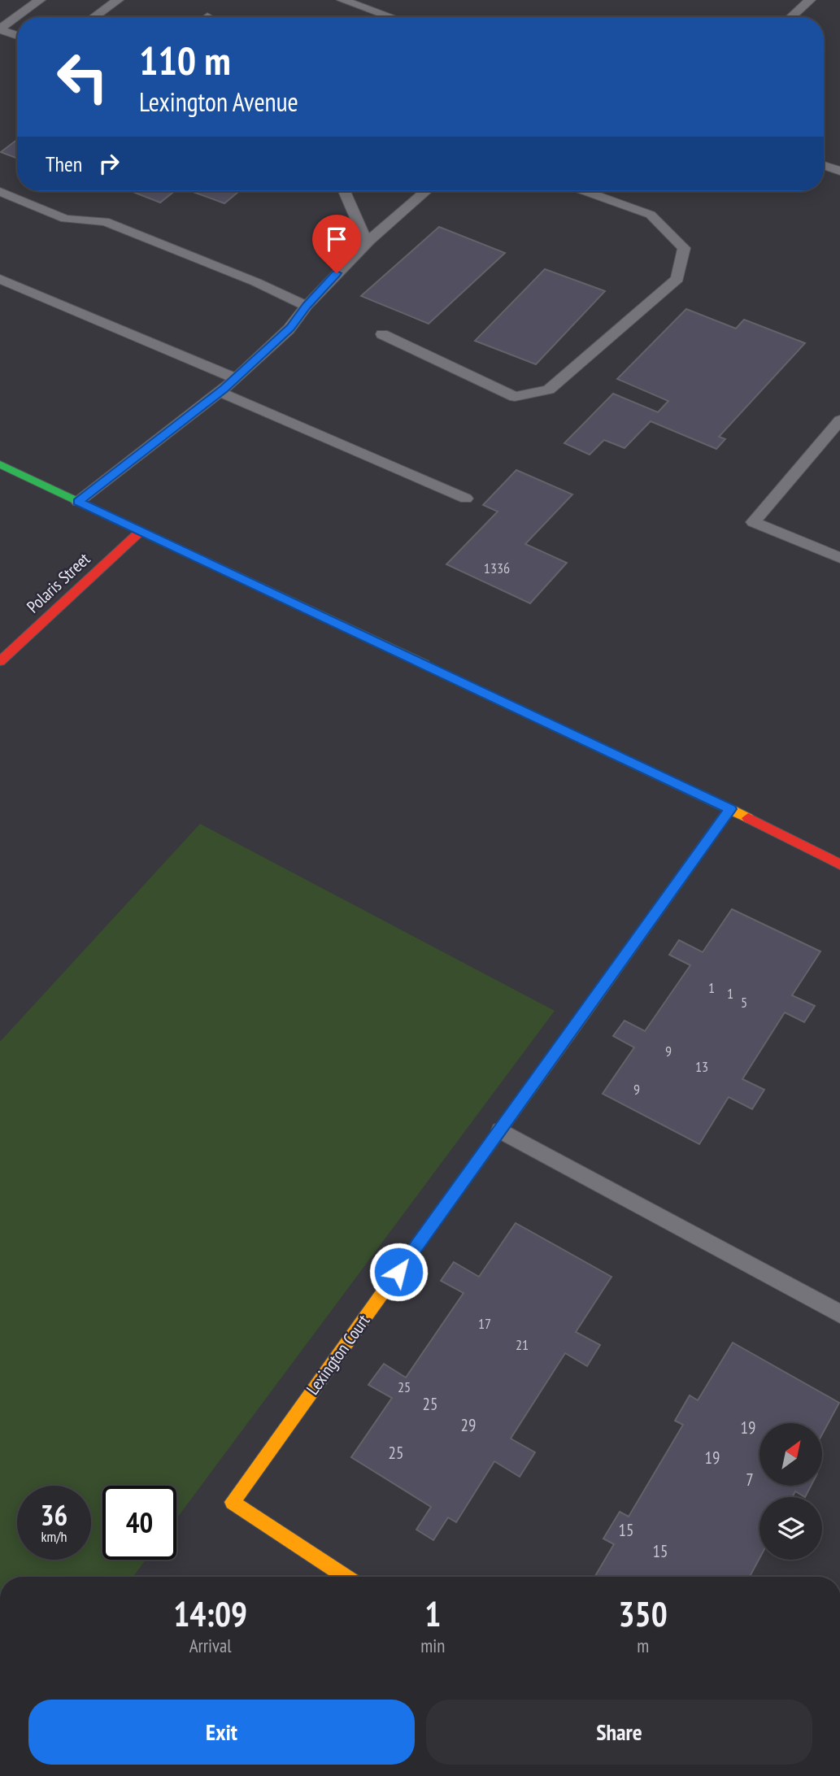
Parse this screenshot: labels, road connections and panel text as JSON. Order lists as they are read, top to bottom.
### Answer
{
  "streets": {
    "street": ["Polaris Street", "Lexington Court"]
  },
  "house_numbers": [
    "1336",
    "1",
    "1",
    "5",
    "9",
    "13",
    "9",
    "17",
    "21",
    "25",
    "25",
    "29",
    "19",
    "25",
    "19",
    "7",
    "15",
    "15"
  ],
  "north": "top right",
  "page": {
    "turn": ["110 m", "Lexington Avenue"],
    "then": "Then",
    "speed": "36 km/h",
    "limit": "40",
    "eta": [
      "14:09",
      "Arrival",
      "1",
      "min",
      "350",
      "m"
    ],
    "buttons": ["Exit", "Share"]
  }
}
